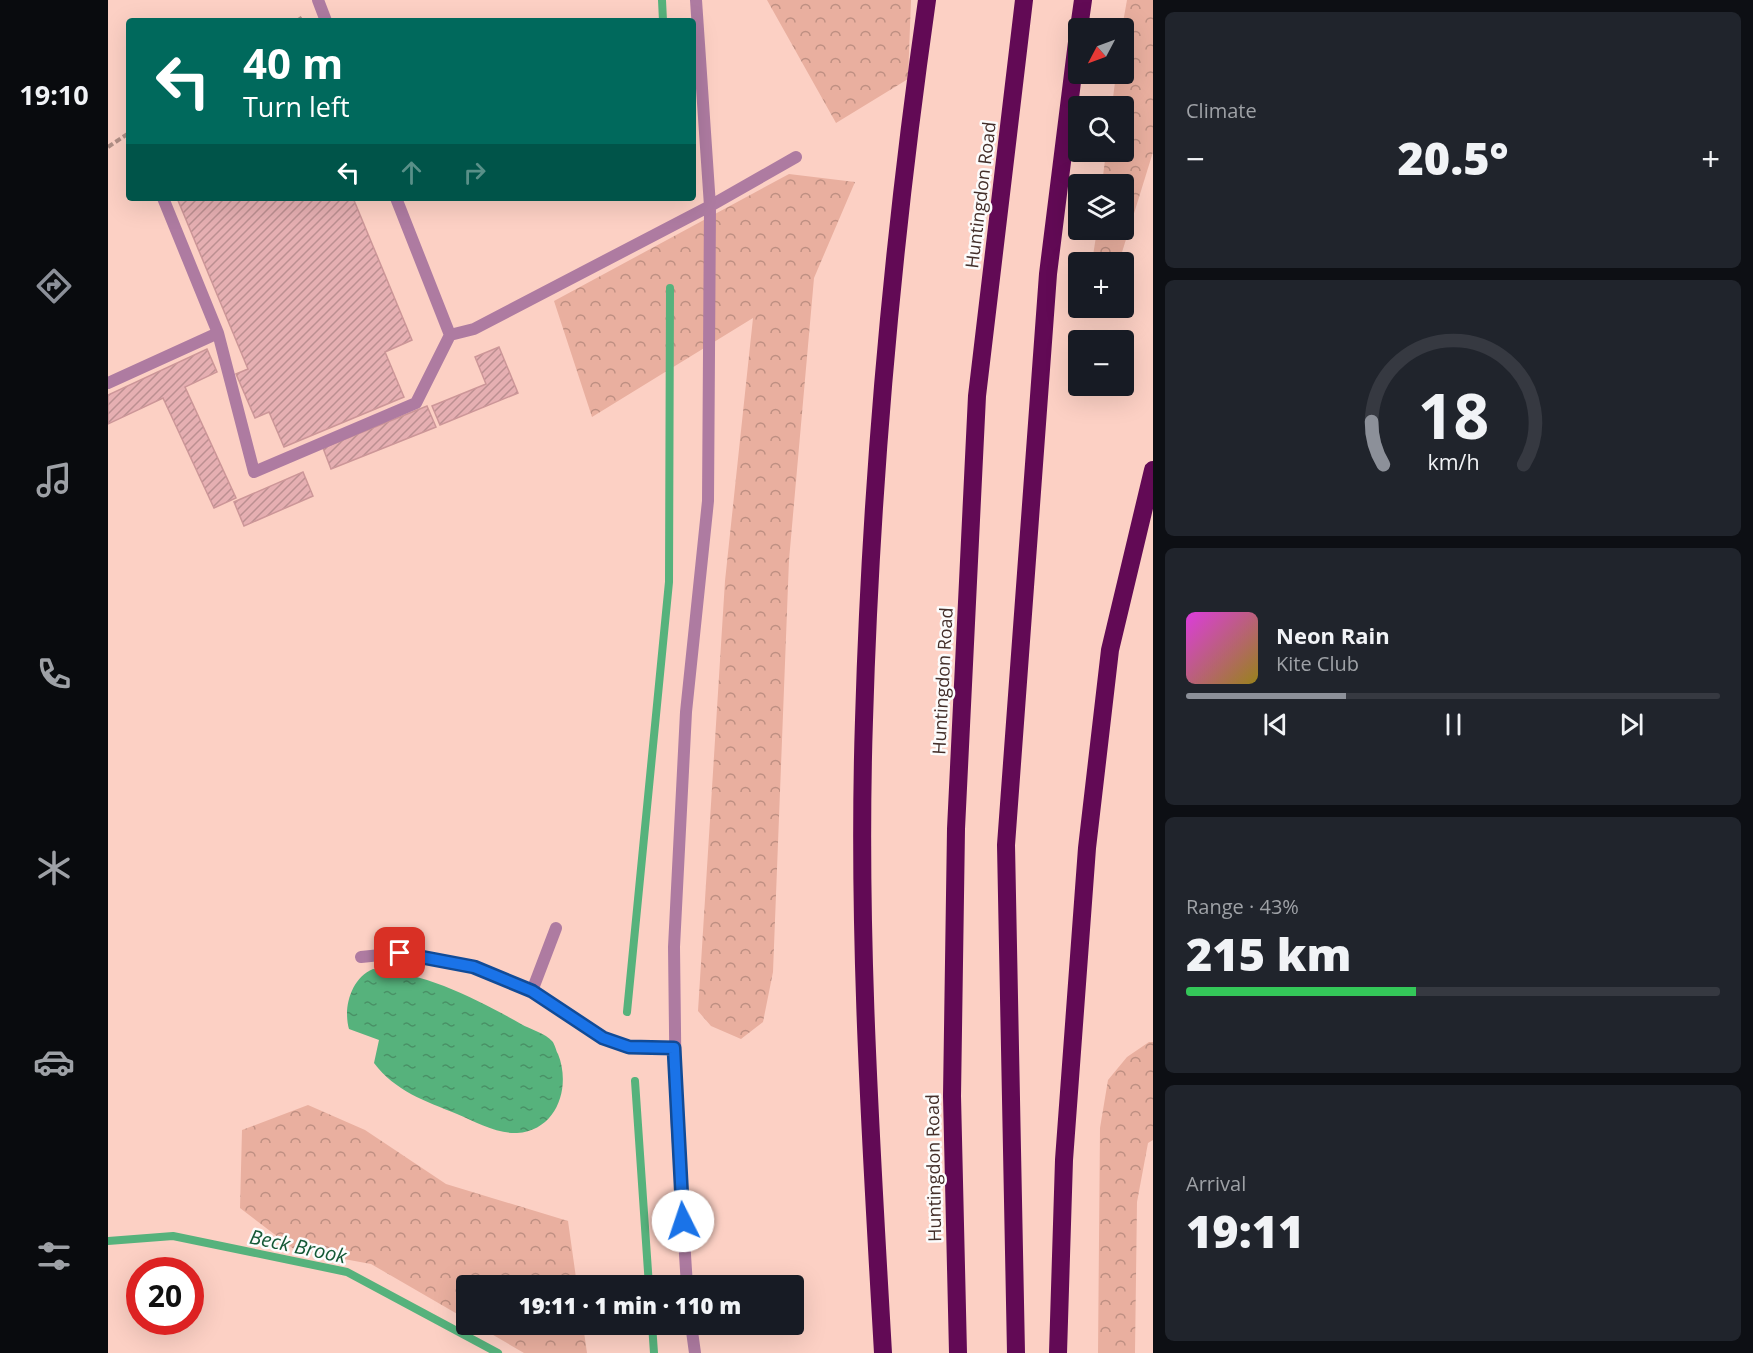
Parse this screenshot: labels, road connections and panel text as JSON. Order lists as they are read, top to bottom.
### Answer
{
  "streets": {
    "highway": ["Huntingdon Road"]
  },
  "water": ["Beck Brook"],
  "north": "bottom left",
  "page": {
    "tabs": "19:10",
    "tile": [
      "Climate",
      ["Range · 43%", "215 km"],
      ["Arrival", "19:11"]
    ],
    "map_buttons": ["+", "−"],
    "turn": ["40 m", "Turn left"],
    "heat": ["−", "20.5°", "+"],
    "song": ["Neon Rain", "Kite Club"],
    "limit": "20",
    "trip": "19:11 · 1 min · 110 m",
    "gauge": ["18", "km/h"]
  }
}
